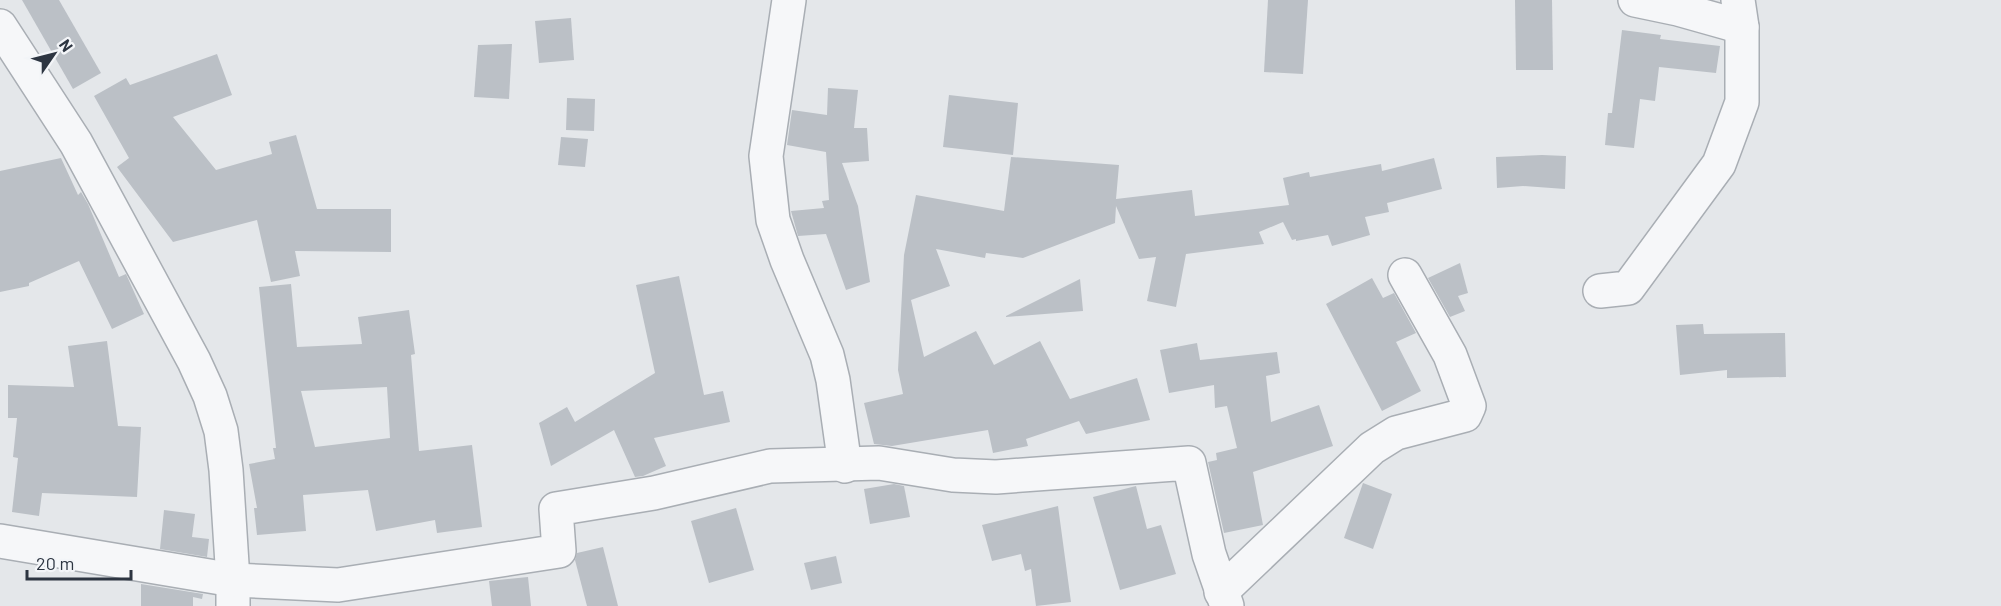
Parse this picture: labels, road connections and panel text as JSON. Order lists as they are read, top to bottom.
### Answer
{
  "scale_bar": "20 m",
  "north": "top right"
}
